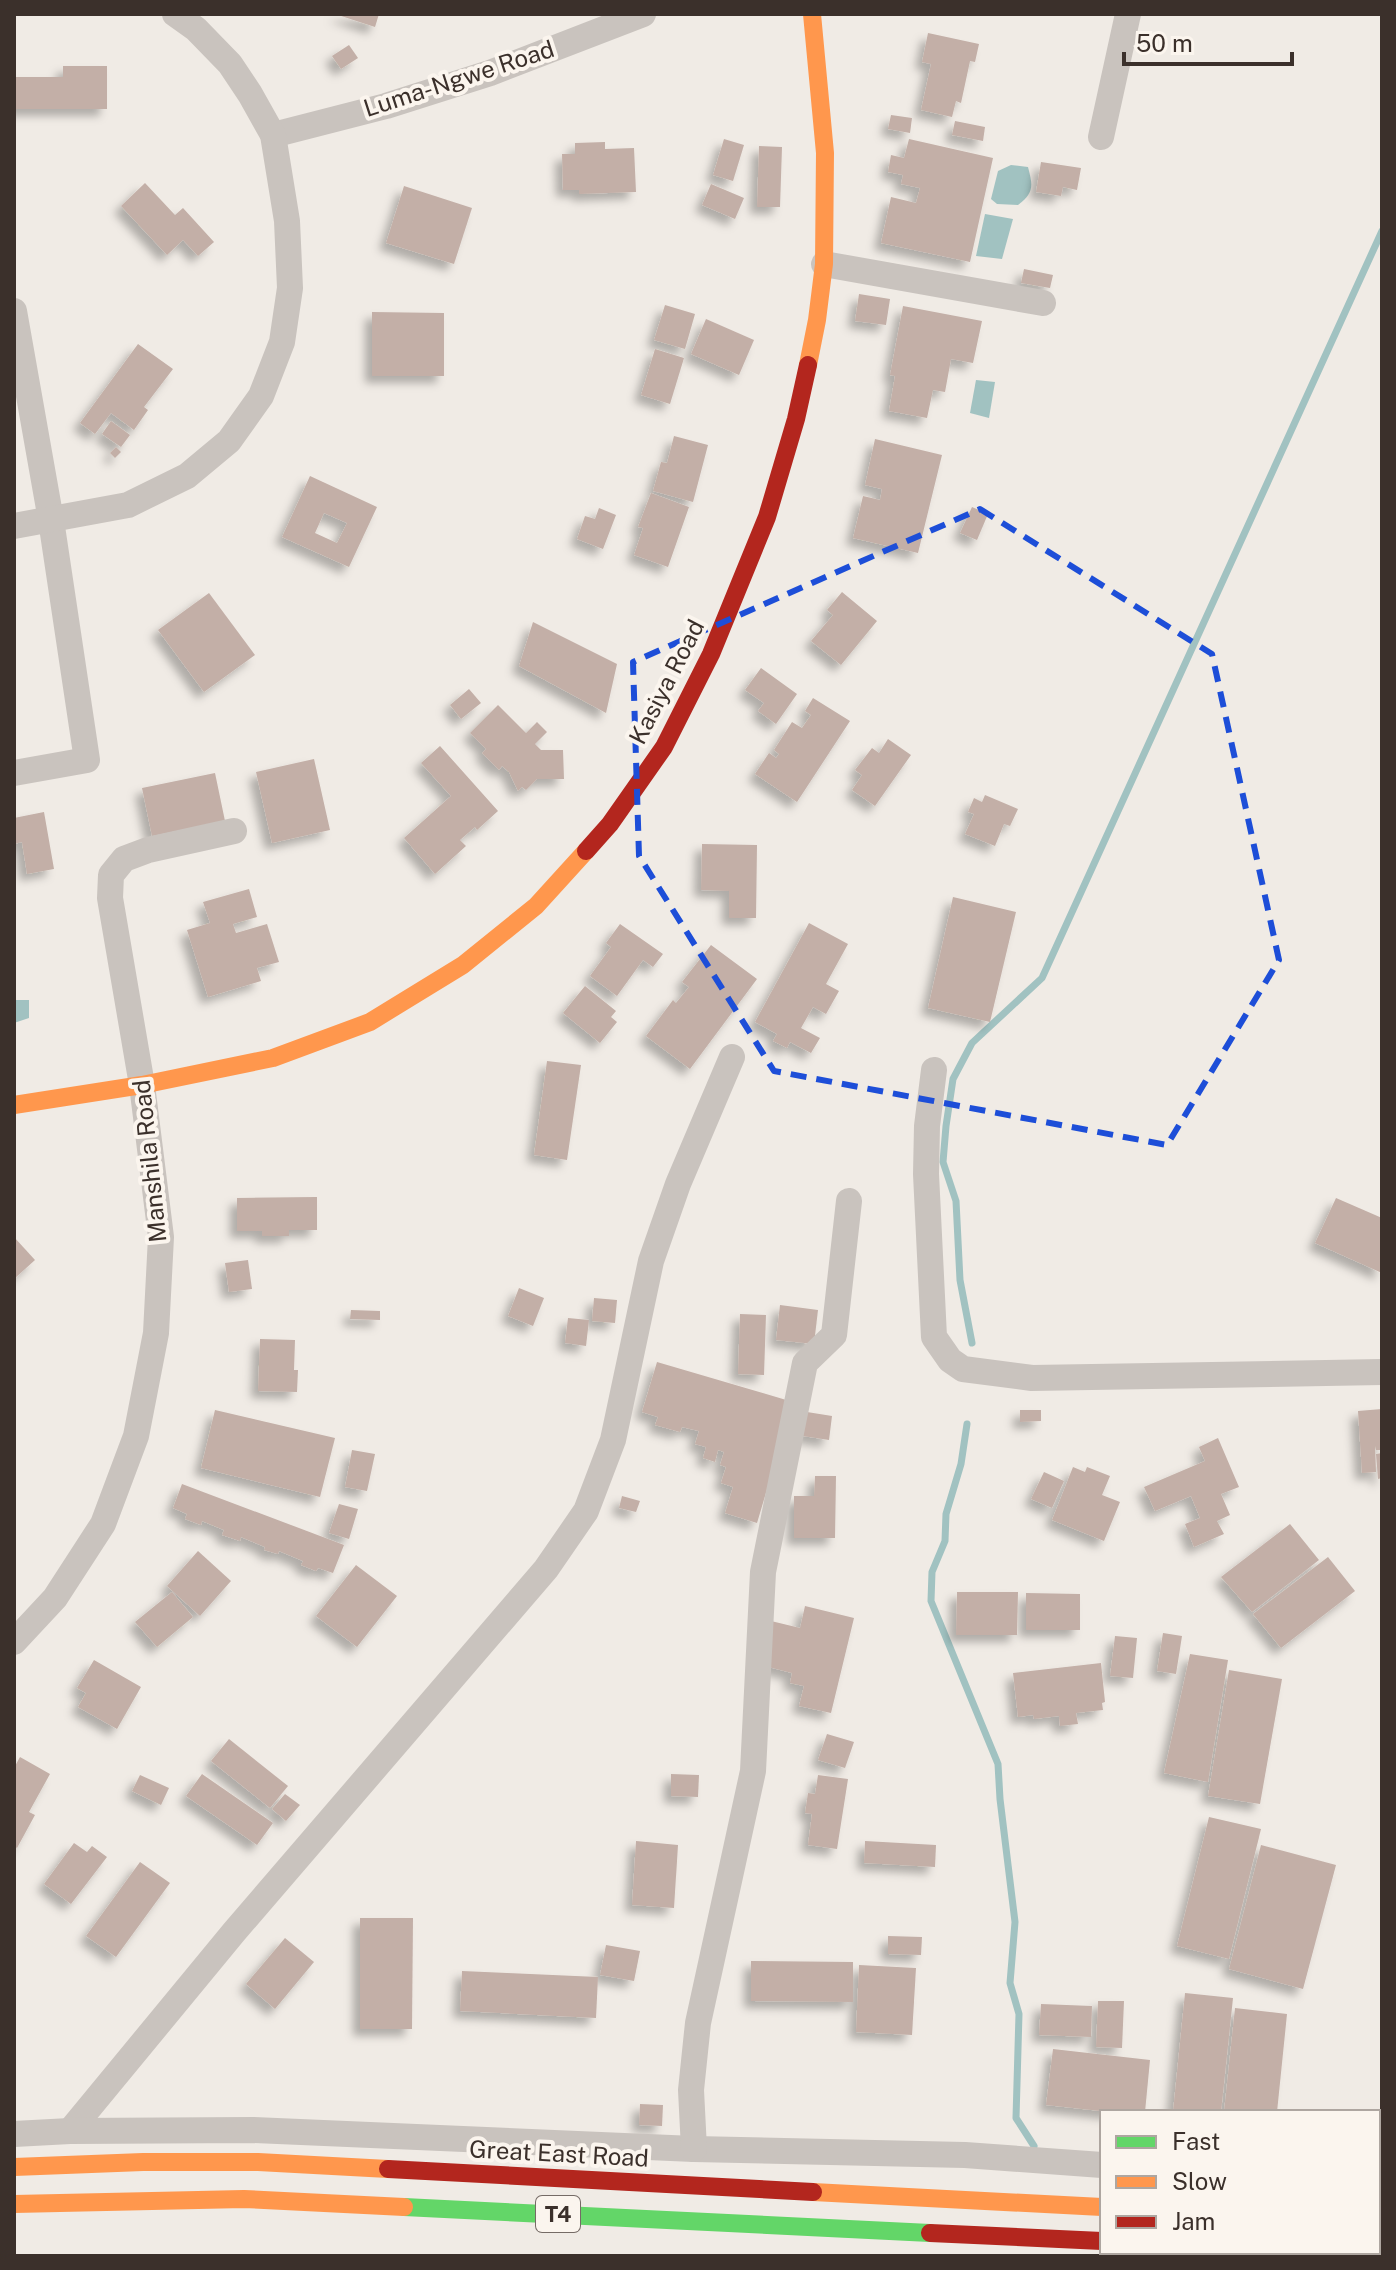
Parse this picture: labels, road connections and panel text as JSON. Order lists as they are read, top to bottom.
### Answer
{
  "streets": {
    "main road": ["Kasiya Road", "Great East Road", "T4"],
    "street": ["Luma-Ngwe Road", "Manshila Road"]
  },
  "crossings": [
    ["Kasiya Road", "Manshila Road"]
  ],
  "legend": ["Fast", "Slow", "Jam"],
  "scale_bar": "50 m"
}
